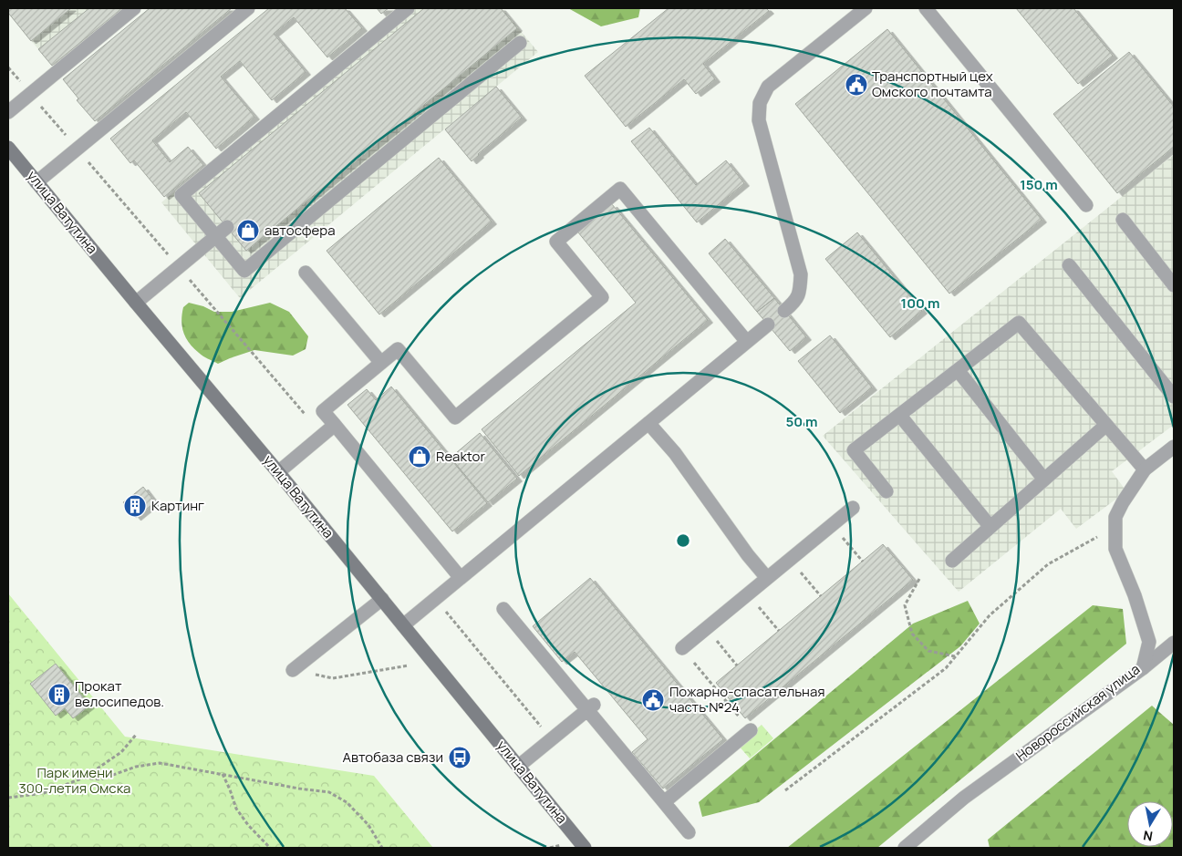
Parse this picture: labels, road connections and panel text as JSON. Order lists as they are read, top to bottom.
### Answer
{
  "streets": {
    "main road": ["улица Ватутина"],
    "street": ["Новороссийская улица"]
  },
  "parks": ["Парк имени 300-летия Омска"],
  "places": {
    "public building": ["Транспортный цех Омского почтамта", "Пожарно-спасательная часть №24"],
    "shop": ["автосфера", "Reaktor"],
    "building": ["Картинг", "Прокат велосипедов."],
    "bus stop": ["Автобаза связи"]
  },
  "north": "bottom",
  "rings": ["150 m", "100 m", "50 m"]
}
